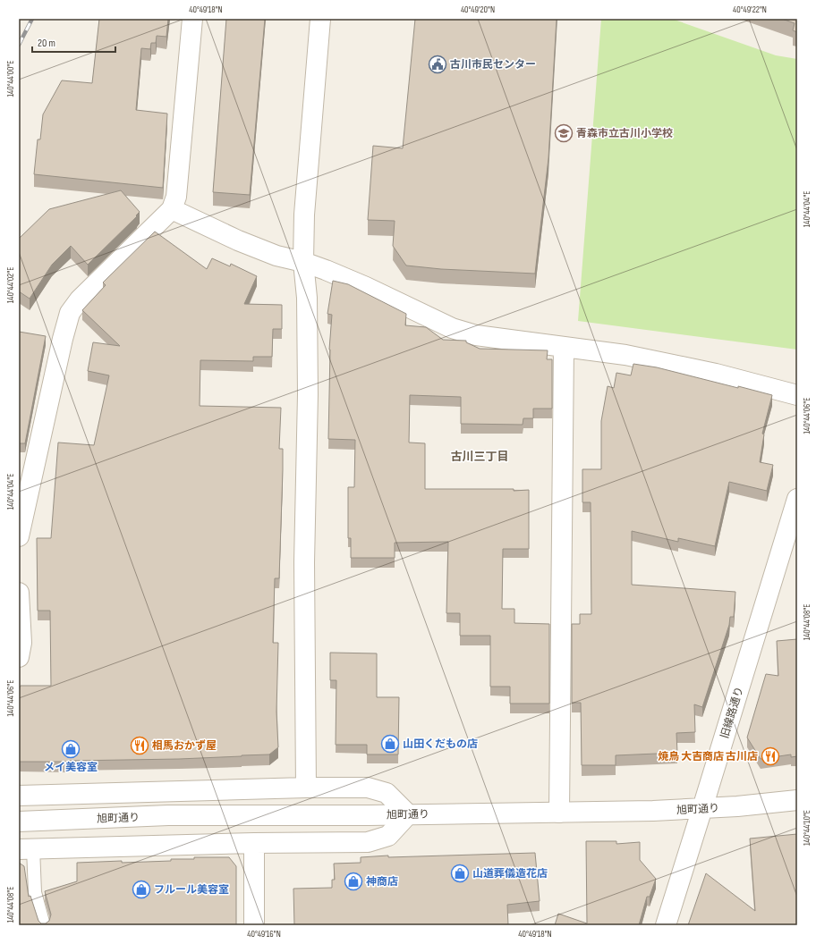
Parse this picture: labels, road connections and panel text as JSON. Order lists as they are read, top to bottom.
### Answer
{
  "streets": {
    "street": ["旧線路通り", "旭町通り"]
  },
  "crossings": [
    ["旧線路通り", "旭町通り"]
  ],
  "districts": ["古川三丁目"],
  "places": {
    "public building": ["古川市民センター"],
    "school or university": ["青森市立古川小学校"],
    "shop": [
      "山田くだもの店",
      "メイ美容室",
      "山道葬儀造花店",
      "神商店",
      "フルール美容室"
    ],
    "restaurant": ["相馬おかず屋", "焼鳥 大吉商店 古川店"]
  },
  "scale_bar": "20 m",
  "coordinates": [
    "40°49'18\"N",
    "40°49'20\"N",
    "40°49'22\"N",
    "140°44'00\"E",
    "140°44'04\"E",
    "140°44'02\"E",
    "140°44'06\"E",
    "140°44'08\"E",
    "140°44'10\"E",
    "40°49'16\"N"
  ]
}
